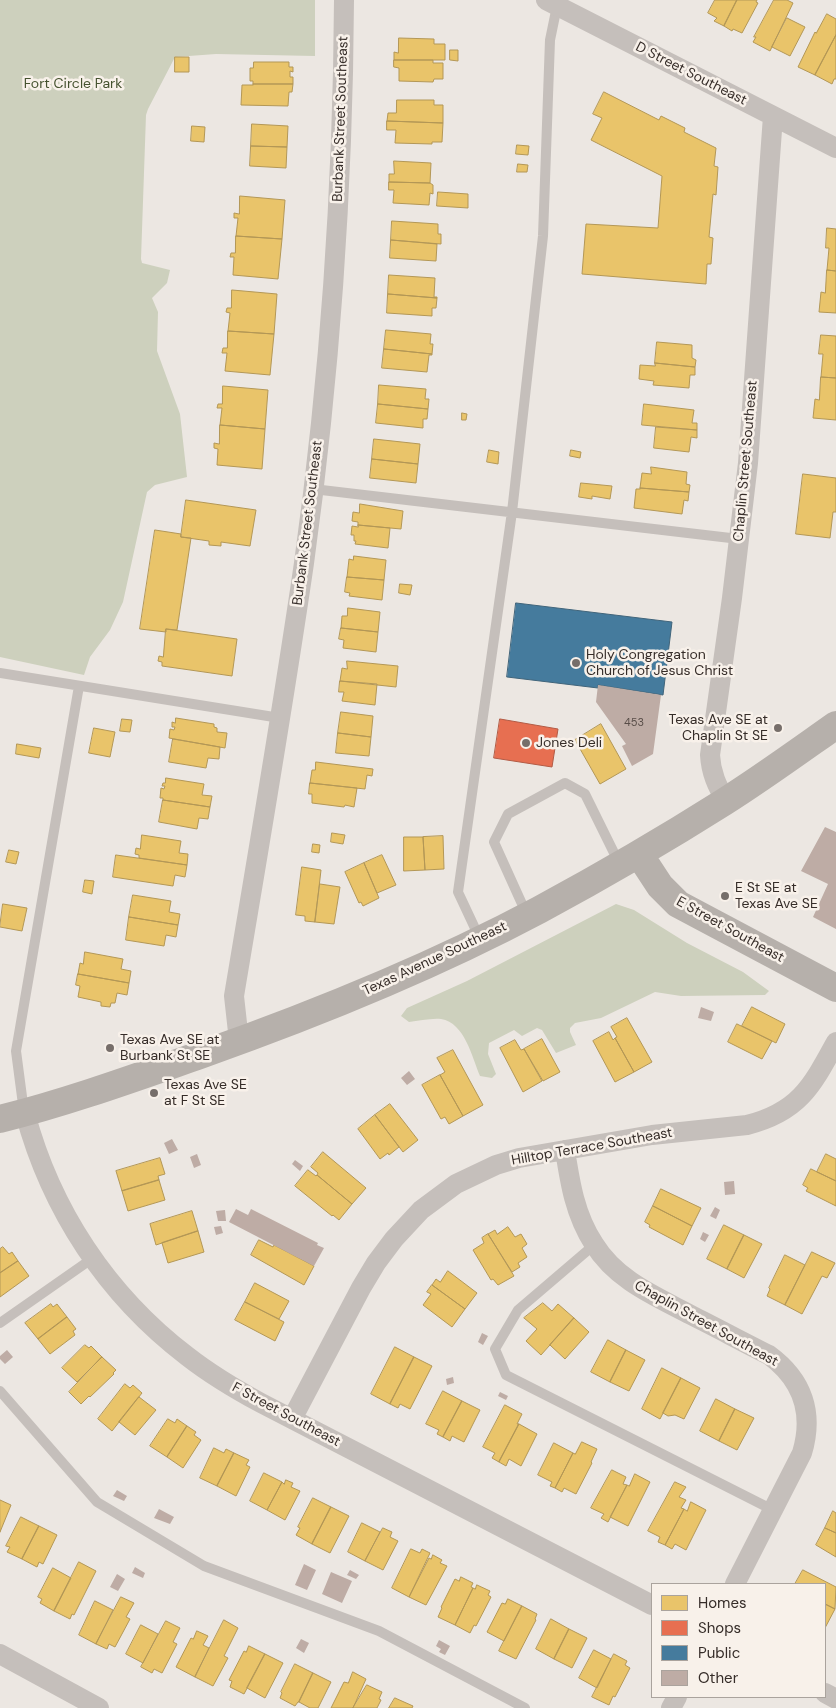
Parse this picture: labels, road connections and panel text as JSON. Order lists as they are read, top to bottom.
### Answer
{
  "streets": {
    "main road": ["E Street Southeast", "Texas Avenue Southeast"],
    "street": [
      "D Street Southeast",
      "Burbank Street Southeast",
      "Chaplin Street Southeast",
      "Hilltop Terrace Southeast",
      "F Street Southeast"
    ]
  },
  "crossings": [
    ["D Street Southeast", "Chaplin Street Southeast"],
    ["Burbank Street Southeast", "Texas Avenue Southeast"],
    ["Chaplin Street Southeast", "Texas Avenue Southeast"],
    ["Chaplin Street Southeast", "Hilltop Terrace Southeast"],
    ["E Street Southeast", "Texas Avenue Southeast"],
    ["Texas Avenue Southeast", "F Street Southeast"],
    ["Hilltop Terrace Southeast", "F Street Southeast"]
  ],
  "parks": ["Fort Circle Park"],
  "places": [
    "Holy Congregation Church of Jesus Christ",
    "Texas Ave SE at Chaplin St SE",
    "Jones Deli",
    "E St SE at Texas Ave SE",
    "Texas Ave SE at Burbank St SE",
    "Texas Ave SE at F St SE"
  ],
  "house_numbers": ["453"],
  "legend": [
    "Homes",
    "Shops",
    "Public",
    "Other"
  ]
}
